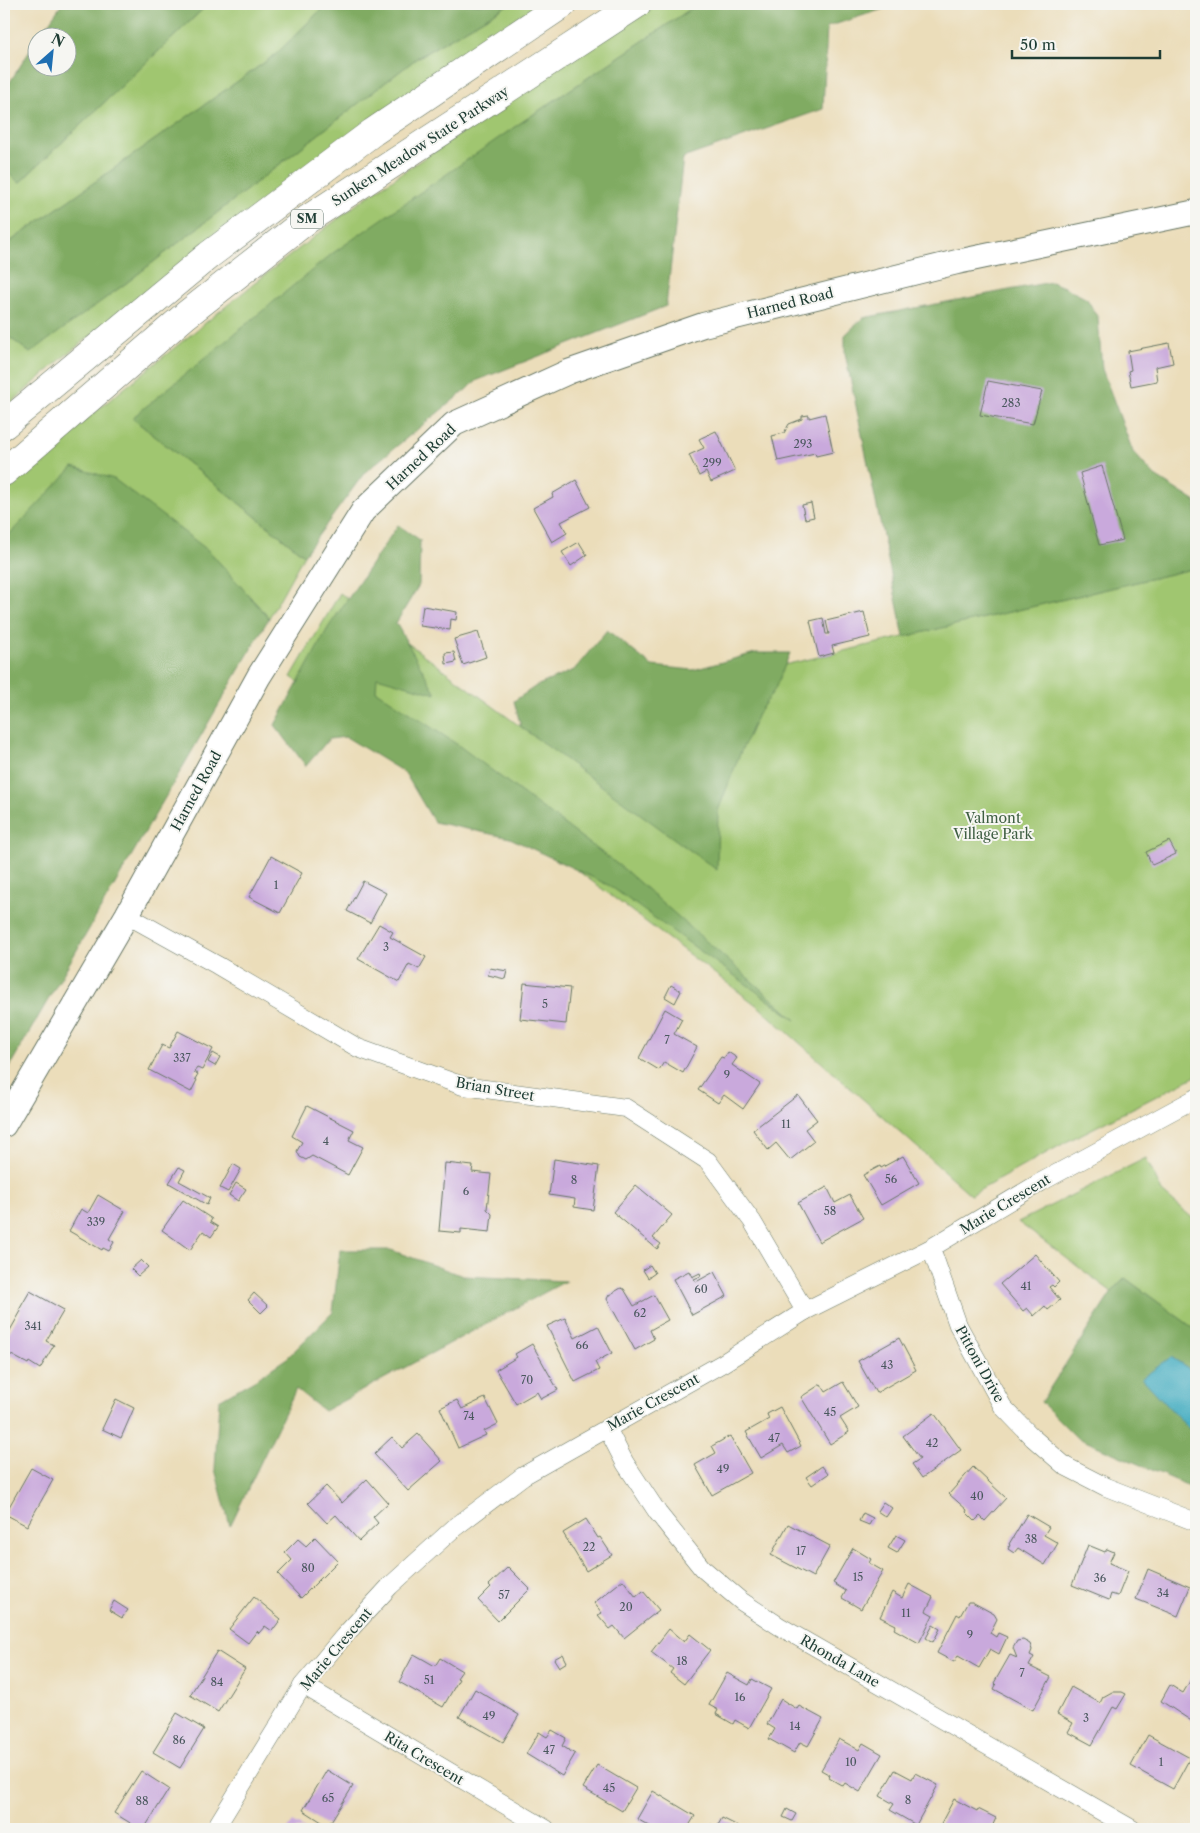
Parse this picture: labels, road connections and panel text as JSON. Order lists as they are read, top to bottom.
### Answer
{
  "streets": {
    "highway": ["Sunken Meadow State Parkway", "SM"],
    "main road": ["Harned Road"],
    "street": [
      "Brian Street",
      "Marie Crescent",
      "Pittoni Drive",
      "Rhonda Lane",
      "Rita Crescent"
    ]
  },
  "crossings": [
    ["Harned Road", "Brian Street"],
    ["Brian Street", "Marie Crescent"],
    ["Marie Crescent", "Pittoni Drive"],
    ["Marie Crescent", "Rhonda Lane"],
    ["Marie Crescent", "Rita Crescent"]
  ],
  "parks": ["Valmont Village Park"],
  "house_numbers": [
    "283",
    "293",
    "299",
    "1",
    "3",
    "5",
    "7",
    "337",
    "9",
    "11",
    "4",
    "56",
    "8",
    "6",
    "58",
    "339",
    "41",
    "60",
    "62",
    "341",
    "66",
    "43",
    "70",
    "45",
    "74",
    "47",
    "42",
    "49",
    "40",
    "38",
    "22",
    "17",
    "80",
    "15",
    "36",
    "34",
    "57",
    "20",
    "11",
    "9",
    "18",
    "7",
    "51",
    "84",
    "16",
    "49",
    "3",
    "14",
    "86",
    "47",
    "10",
    "1",
    "45",
    "65",
    "8",
    "88"
  ],
  "scale_bar": "50 m",
  "north": "top right"
}
